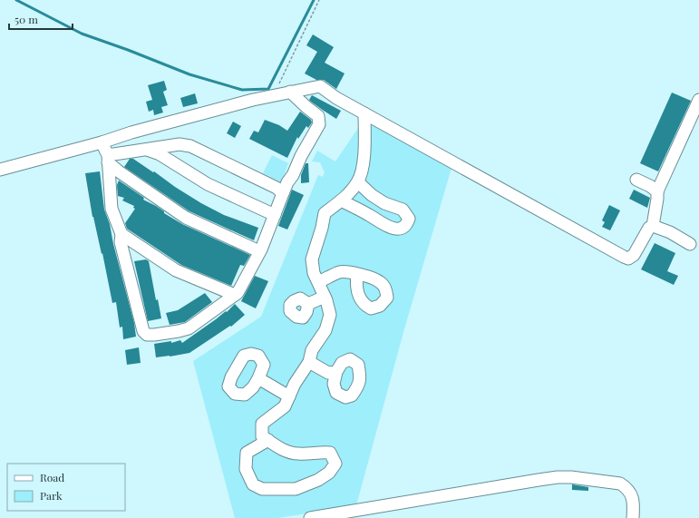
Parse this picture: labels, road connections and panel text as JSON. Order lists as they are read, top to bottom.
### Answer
{
  "legend": ["Road", "Park"],
  "scale_bar": "50 m"
}
